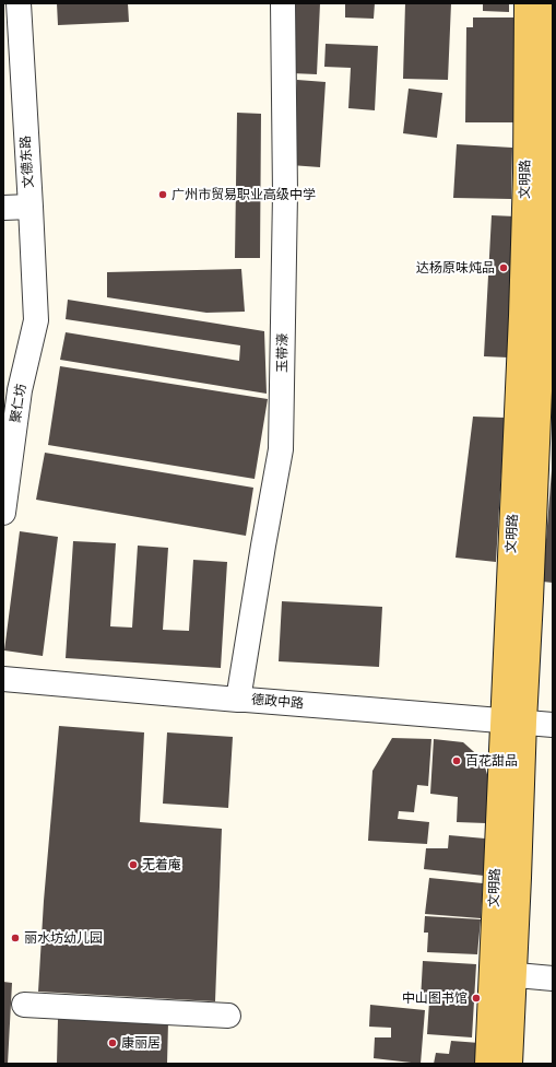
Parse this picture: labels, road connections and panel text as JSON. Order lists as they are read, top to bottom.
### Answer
{
  "streets": {
    "main road": ["文明路"],
    "street": [
      "文德东路",
      "玉带濠",
      "聚仁坊",
      "德政中路"
    ]
  },
  "crossings": [
    ["文德东路", "聚仁坊"],
    ["文明路", "德政中路"],
    ["玉带濠", "德政中路"]
  ],
  "places": [
    "广州市贸易职业高级中学",
    "达杨原味炖品",
    "百花甜品",
    "无着庵",
    "丽水坊幼儿园",
    "中山图书馆",
    "康丽居"
  ]
}
